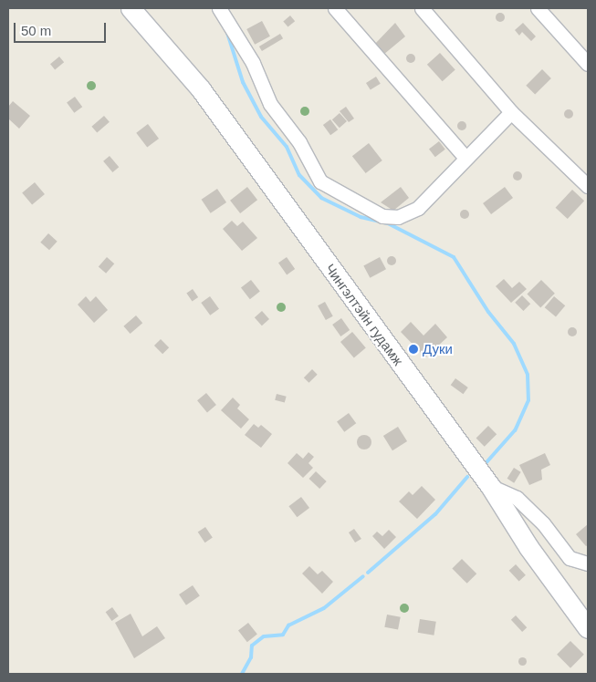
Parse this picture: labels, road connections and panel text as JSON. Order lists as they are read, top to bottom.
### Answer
{
  "streets": {
    "main road": ["Чингэлтэйн гудамж"]
  },
  "places": ["Дуки"],
  "scale_bar": "50 m"
}
